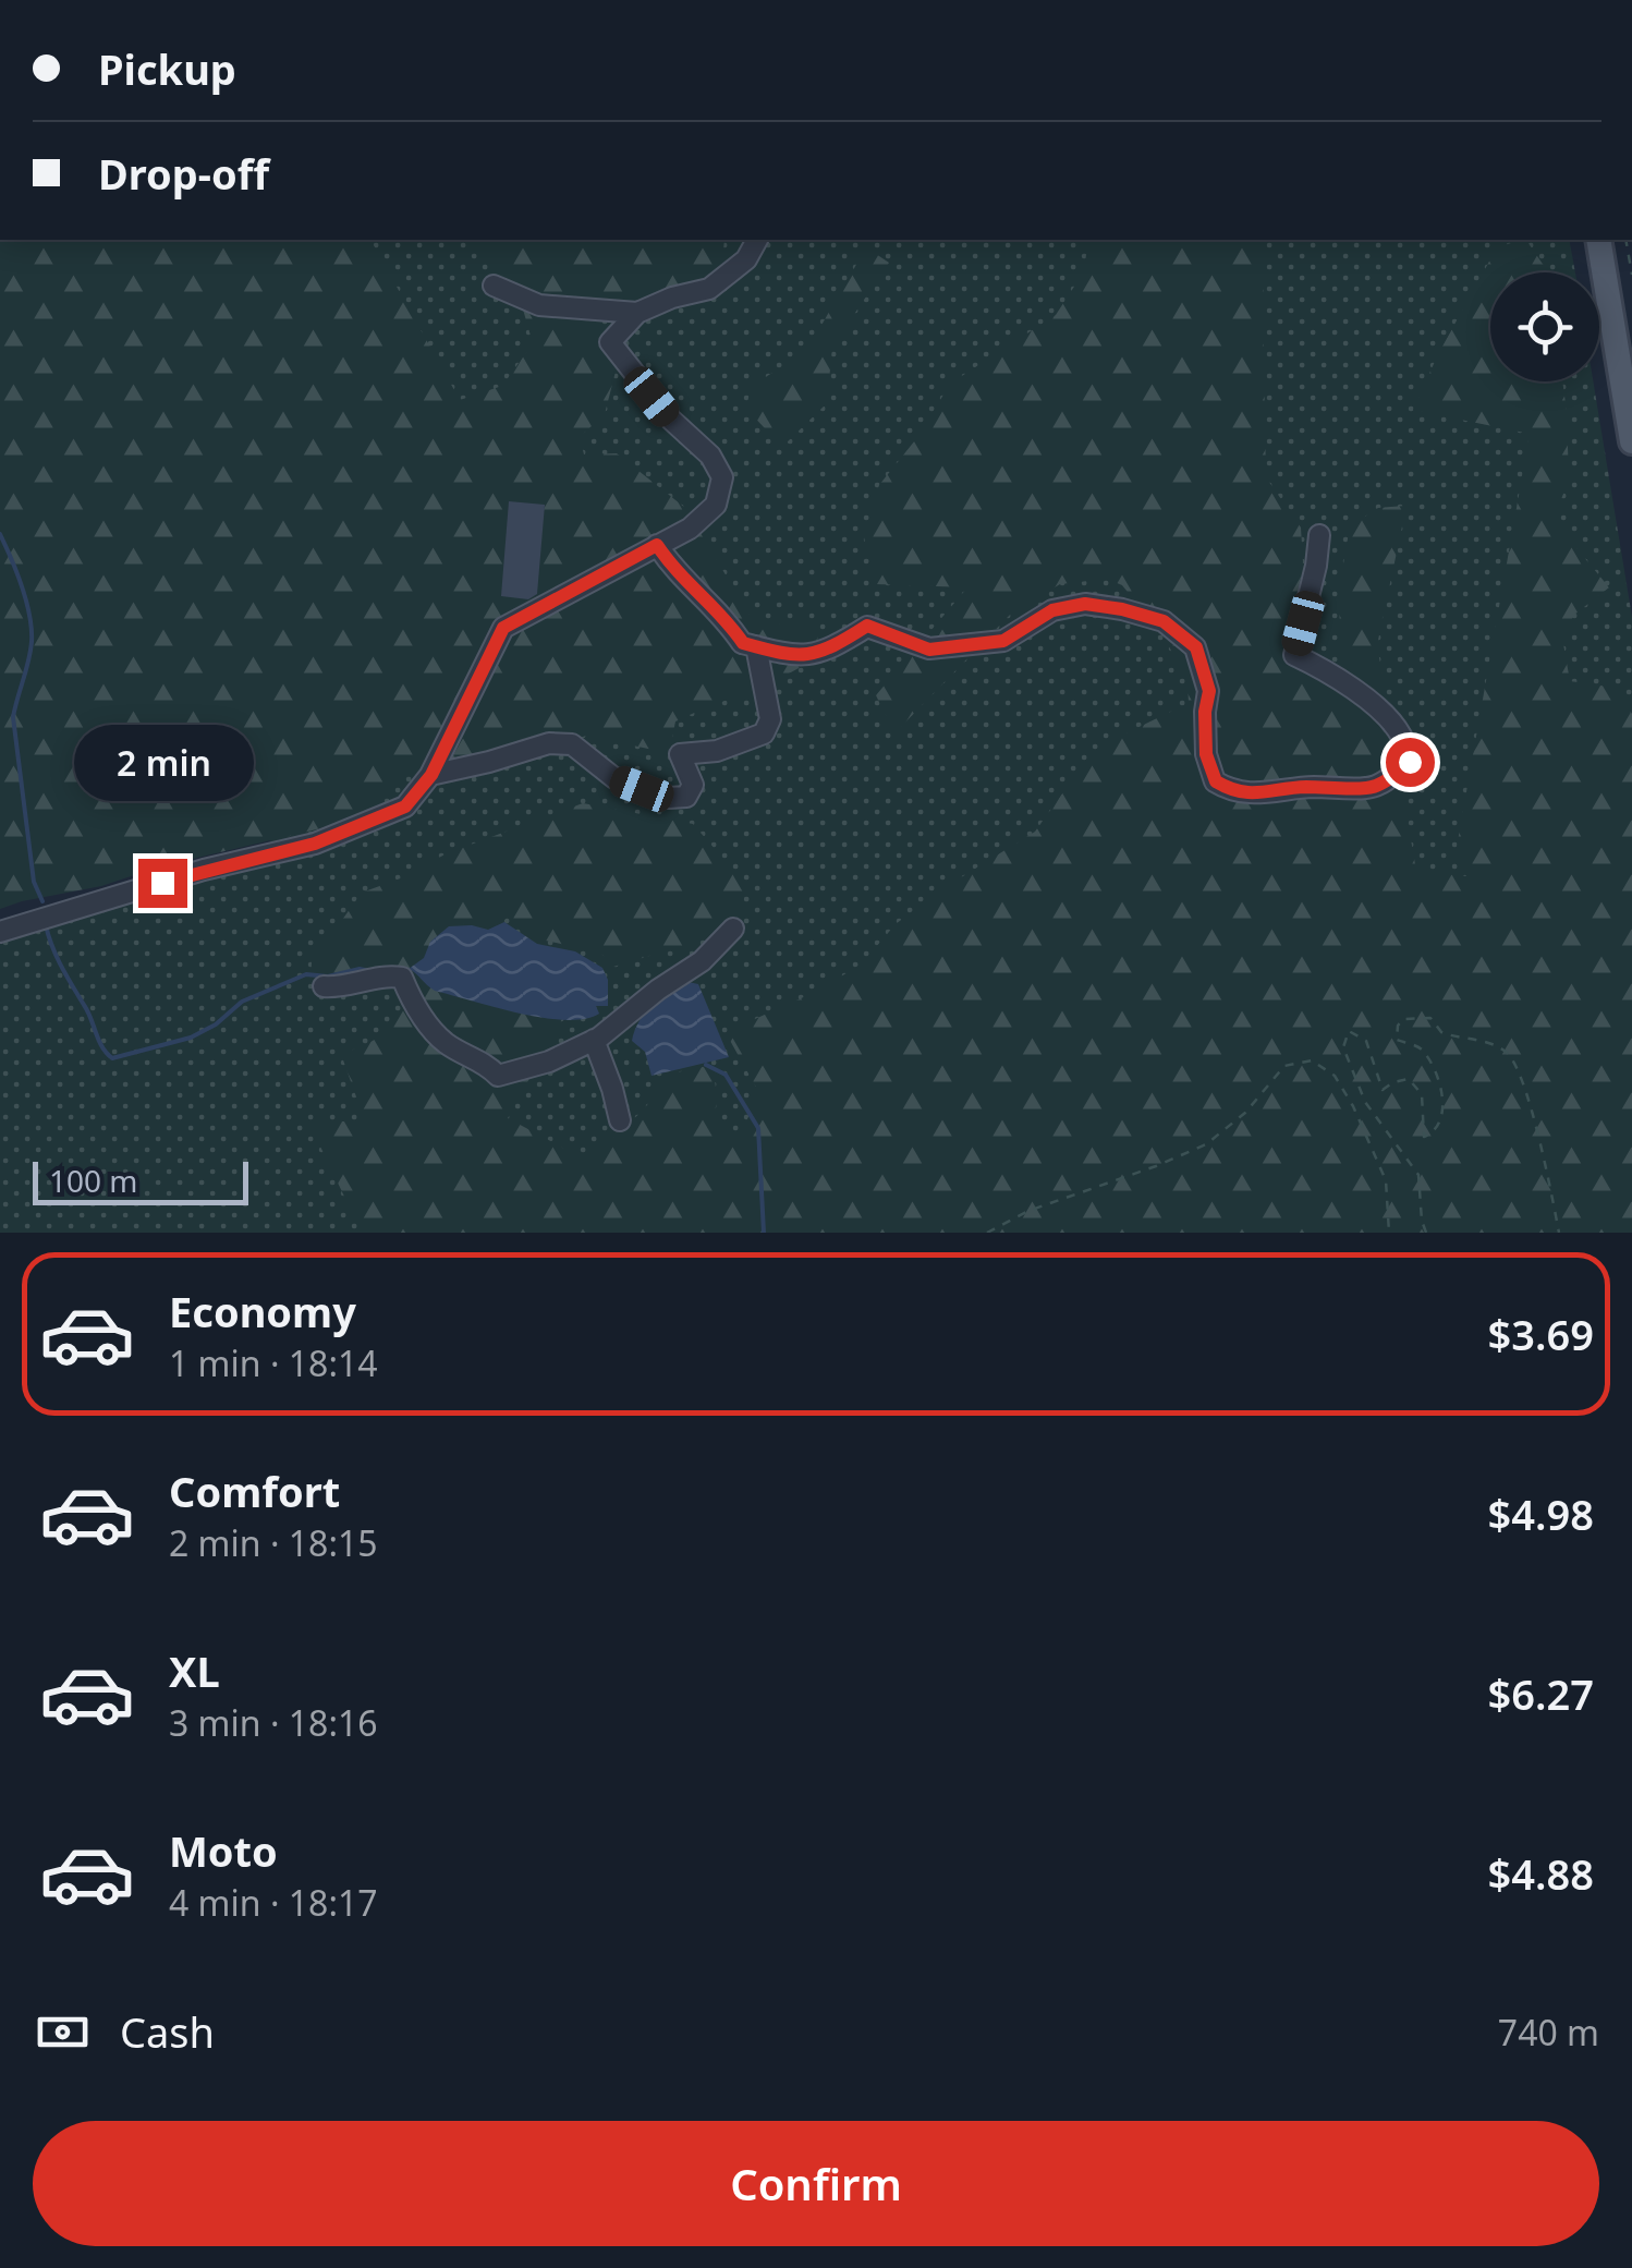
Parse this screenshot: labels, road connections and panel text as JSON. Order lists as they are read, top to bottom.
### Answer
{
  "scale_bar": "100 m",
  "page": {
    "banner": ["Pickup", "Drop-off"],
    "bubble": "2 min",
    "scale": "100 m",
    "list": [
      {
        "name": "Economy",
        "note": "1 min · 18:14",
        "value": "$3.69"
      },
      {
        "name": "Comfort",
        "note": "2 min · 18:15",
        "value": "$4.98"
      },
      {
        "name": "XL",
        "note": "3 min · 18:16",
        "value": "$6.27"
      },
      {
        "name": "Moto",
        "note": "4 min · 18:17",
        "value": "$4.88"
      }
    ],
    "pay": ["Cash", "740 m"],
    "buttons": "Confirm"
  }
}
